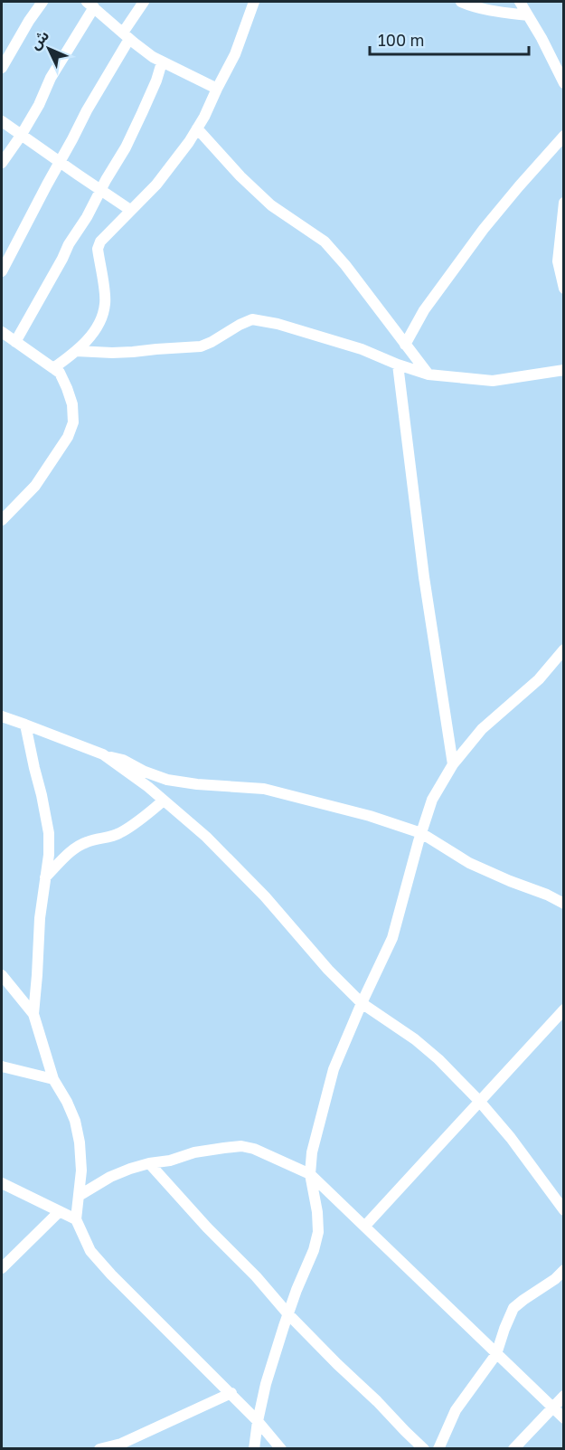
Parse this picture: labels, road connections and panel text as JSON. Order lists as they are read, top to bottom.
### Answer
{
  "scale_bar": "100 m",
  "north": "top left"
}
